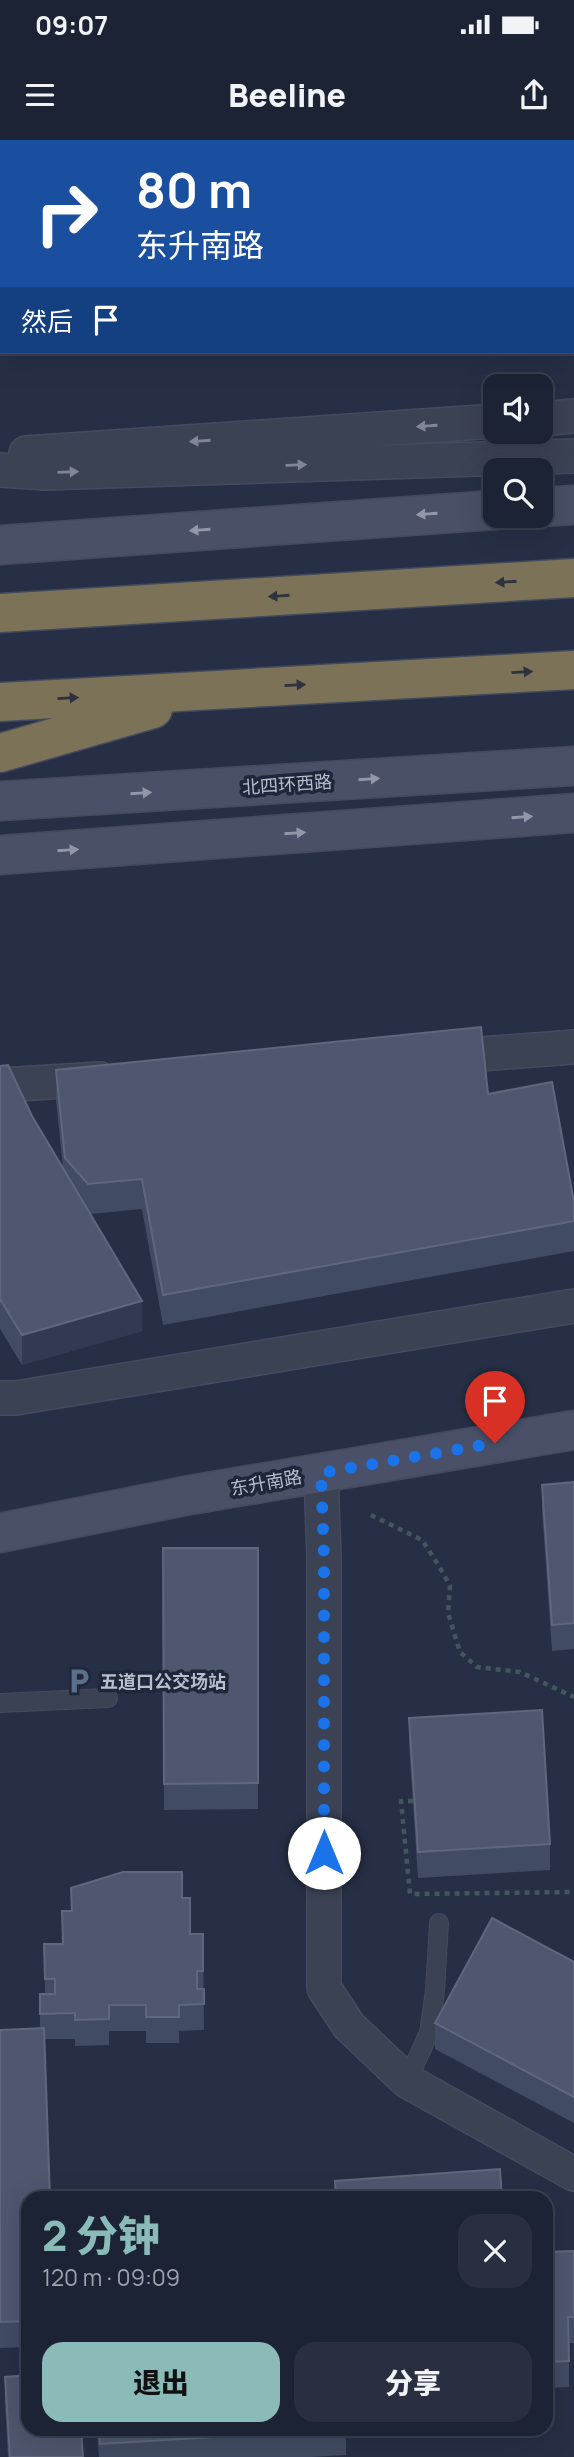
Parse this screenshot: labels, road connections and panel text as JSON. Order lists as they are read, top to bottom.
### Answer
{
  "streets": {
    "street": ["北四环西路", "东升南路"]
  },
  "places": {
    "parking": ["五道口公交场站"]
  },
  "page": {
    "status": "09:07",
    "header": "Beeline",
    "turn": ["80 m", "东升南路"],
    "then": "然后",
    "heading": ["2 分钟", "120 m · 09:09"],
    "buttons": ["退出", "分享"]
  }
}
